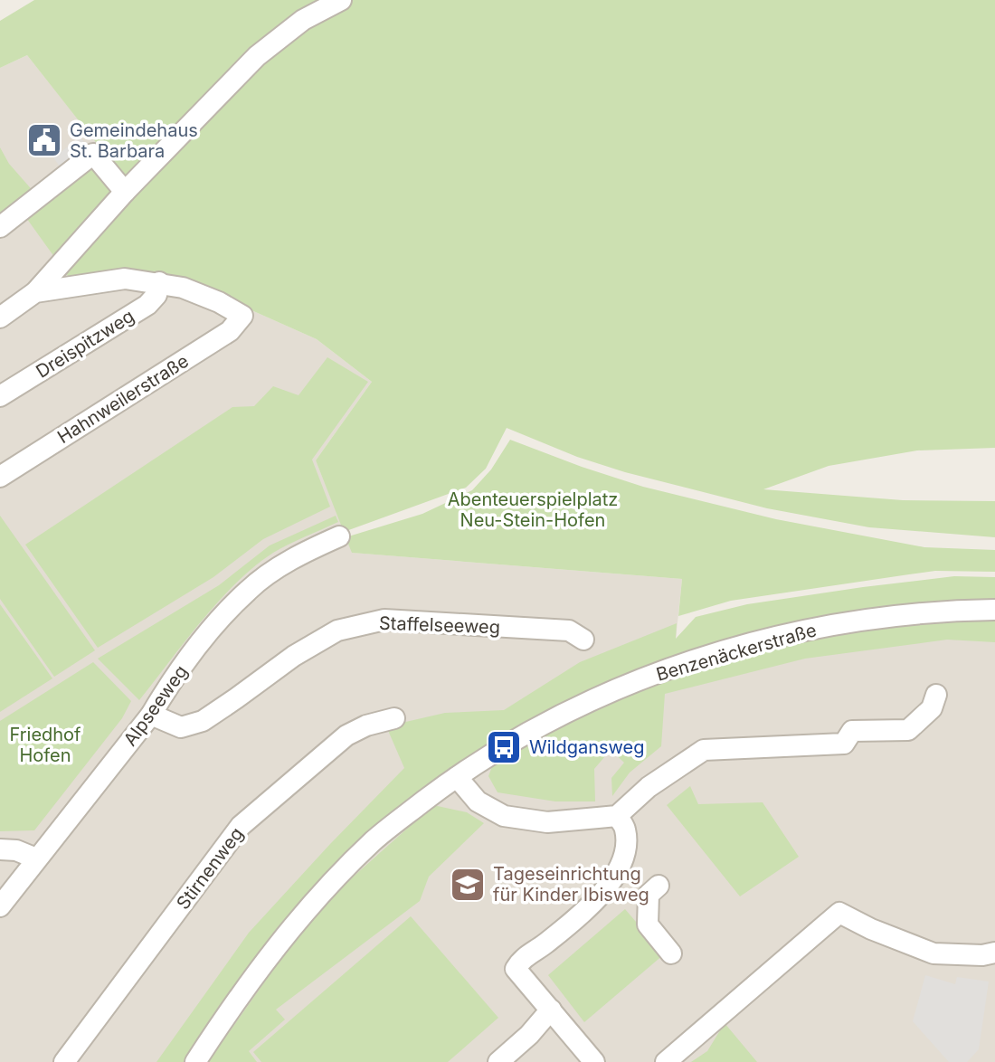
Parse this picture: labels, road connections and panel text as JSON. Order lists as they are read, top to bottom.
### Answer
{
  "streets": {
    "street": [
      "Dreispitzweg",
      "Hahnweilerstraße",
      "Staffelseeweg",
      "Benzenäckerstraße",
      "Alpseeweg",
      "Stirnenweg"
    ]
  },
  "crossings": [
    ["Dreispitzweg", "Hahnweilerstraße"],
    ["Staffelseeweg", "Alpseeweg"]
  ],
  "parks": ["Abenteuerspielplatz Neu-Stein-Hofen", "Friedhof Hofen"],
  "places": {
    "public building": ["Gemeindehaus St. Barbara"],
    "bus stop": ["Wildgansweg"],
    "school or university": ["Tageseinrichtung für Kinder Ibisweg"]
  }
}
